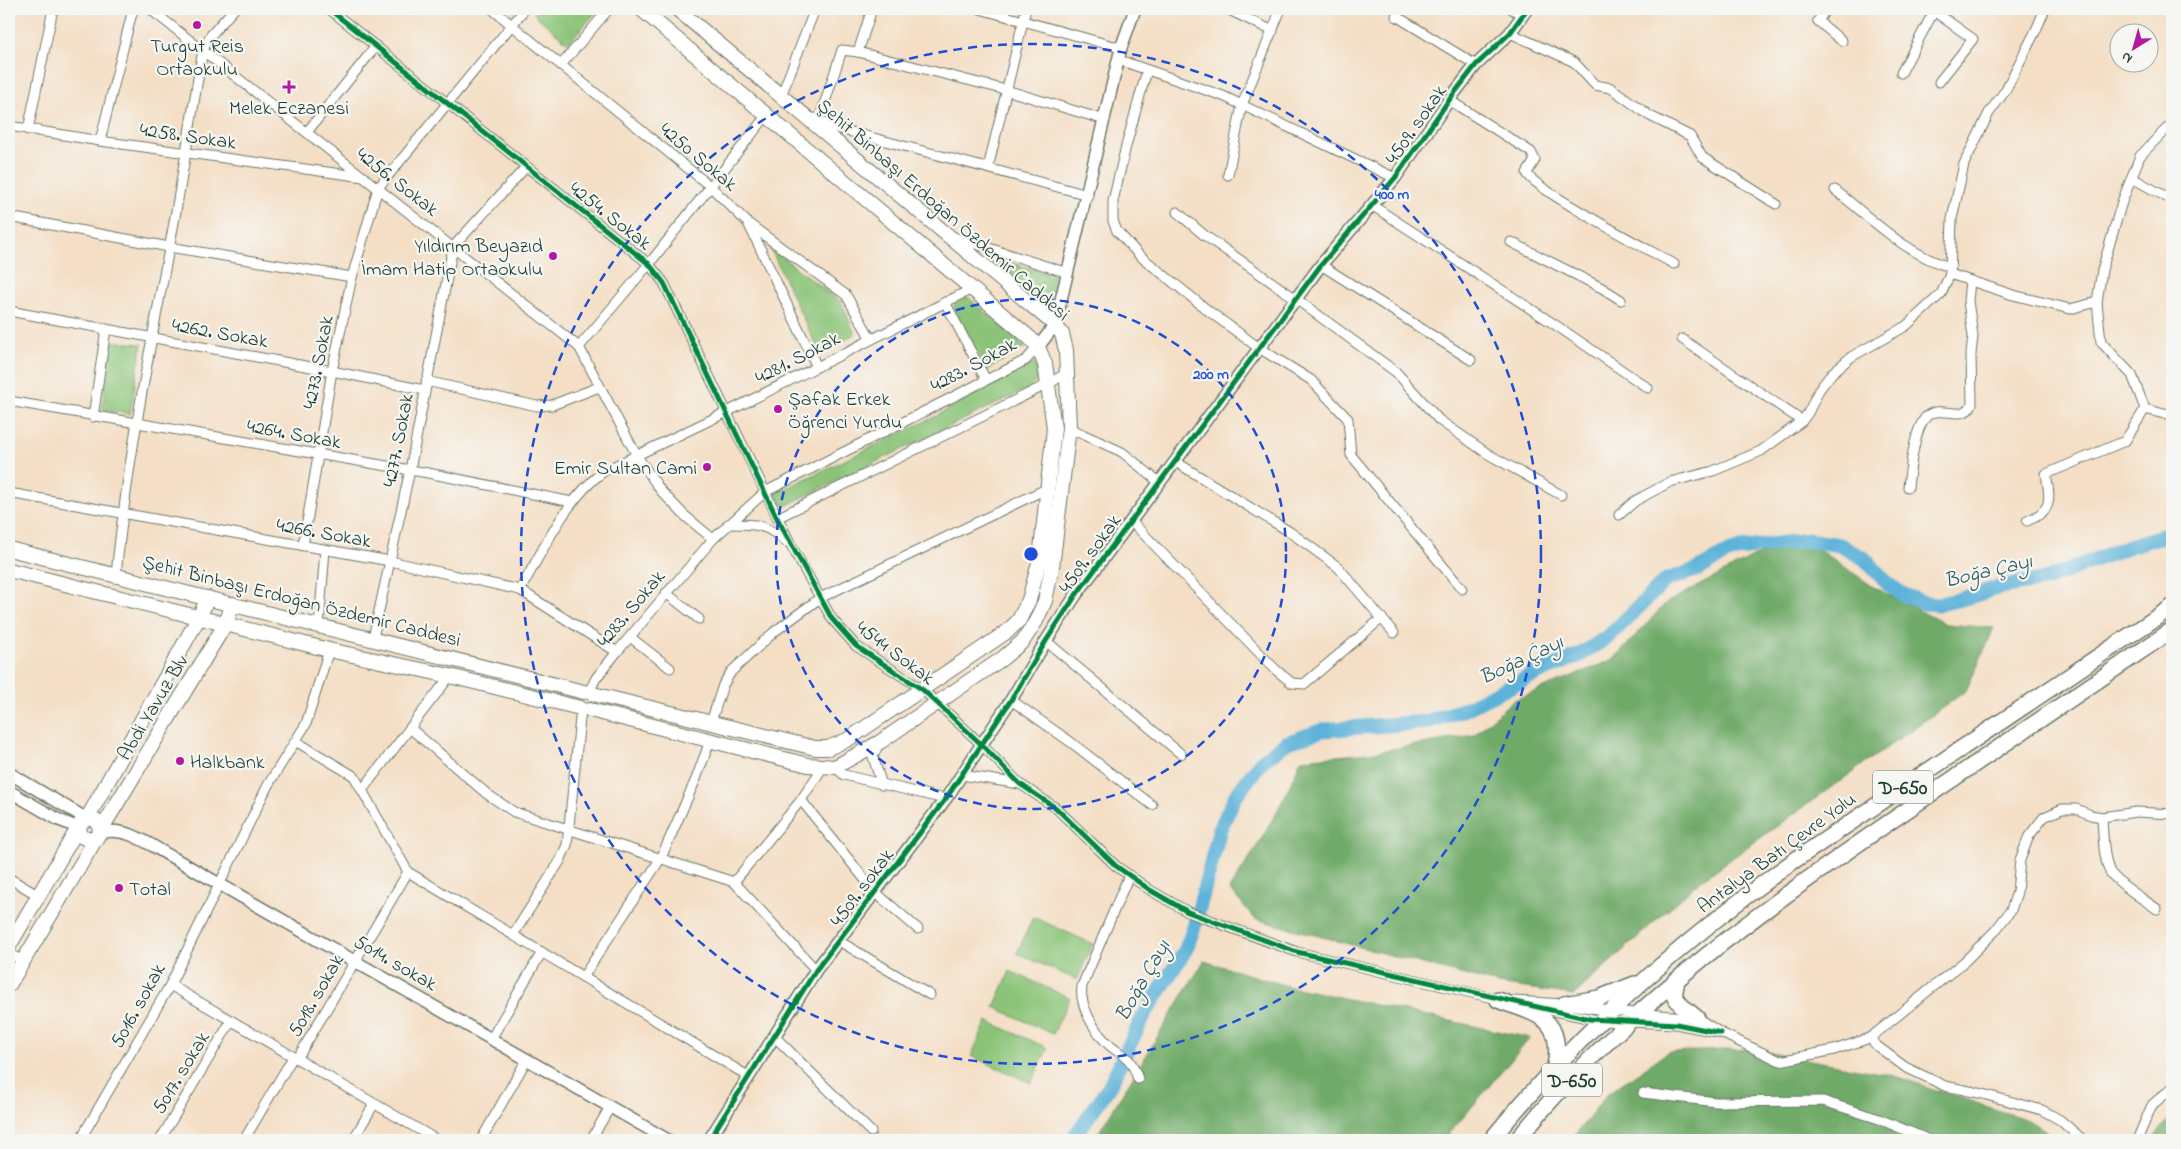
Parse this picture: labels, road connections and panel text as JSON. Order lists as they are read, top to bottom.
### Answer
{
  "streets": {
    "highway": ["D-650", "Antalya Batı Çevre Yolu"],
    "main road": ["Şehit Binbaşı Erdoğan Özdemir Caddesi", "Abdi Yavuz Blv"],
    "street": [
      "4509. sokak",
      "4258. Sokak",
      "4250 Sokak",
      "4256. Sokak",
      "4254. Sokak",
      "4262. Sokak",
      "4281. Sokak",
      "4273. Sokak",
      "4283. Sokak",
      "4264. Sokak",
      "4277. Sokak",
      "4266. Sokak",
      "4544 Sokak",
      "5014. sokak",
      "5018. sokak",
      "5016. sokak",
      "5017. sokak"
    ]
  },
  "crossings": [
    ["4509. sokak", "4544 Sokak"],
    ["4258. Sokak", "4256. Sokak"],
    ["4250 Sokak", "4281. Sokak"],
    ["4256. Sokak", "4262. Sokak"],
    ["4256. Sokak", "4281. Sokak"],
    ["4256. Sokak", "4273. Sokak"],
    ["4256. Sokak", "4283. Sokak"],
    ["4256. Sokak", "4277. Sokak"],
    ["Şehit Binbaşı Erdoğan Özdemir Caddesi", "4281. Sokak"],
    ["Şehit Binbaşı Erdoğan Özdemir Caddesi", "4283. Sokak"],
    ["Şehit Binbaşı Erdoğan Özdemir Caddesi", "4277. Sokak"],
    ["Şehit Binbaşı Erdoğan Özdemir Caddesi", "4544 Sokak"],
    ["Şehit Binbaşı Erdoğan Özdemir Caddesi", "Abdi Yavuz Blv"],
    ["Şehit Binbaşı Erdoğan Özdemir Caddesi", "5016. sokak"],
    ["4254. Sokak", "4281. Sokak"],
    ["4254. Sokak", "4283. Sokak"],
    ["4254. Sokak", "4544 Sokak"],
    ["4262. Sokak", "4273. Sokak"],
    ["4262. Sokak", "4277. Sokak"],
    ["4281. Sokak", "4264. Sokak"],
    ["4281. Sokak", "4266. Sokak"],
    ["4273. Sokak", "4264. Sokak"],
    ["4273. Sokak", "4266. Sokak"],
    ["4283. Sokak", "4266. Sokak"],
    ["4264. Sokak", "4277. Sokak"],
    ["4277. Sokak", "4266. Sokak"],
    ["Abdi Yavuz Blv", "5014. sokak"],
    ["5014. sokak", "5018. sokak"],
    ["5014. sokak", "5016. sokak"]
  ],
  "water": ["Boğa Çayı"],
  "places": {
    "other": [
      "Turgut Reis Ortaokulu",
      "Yıldırım Beyazıd İmam Hatip Ortaokulu",
      "Şafak Erkek Öğrenci Yurdu",
      "Emir Sultan Cami",
      "Halkbank",
      "Total"
    ],
    "health": ["Melek Eczanesi"]
  },
  "north": "bottom left",
  "rings": ["400 m", "200 m"]
}
